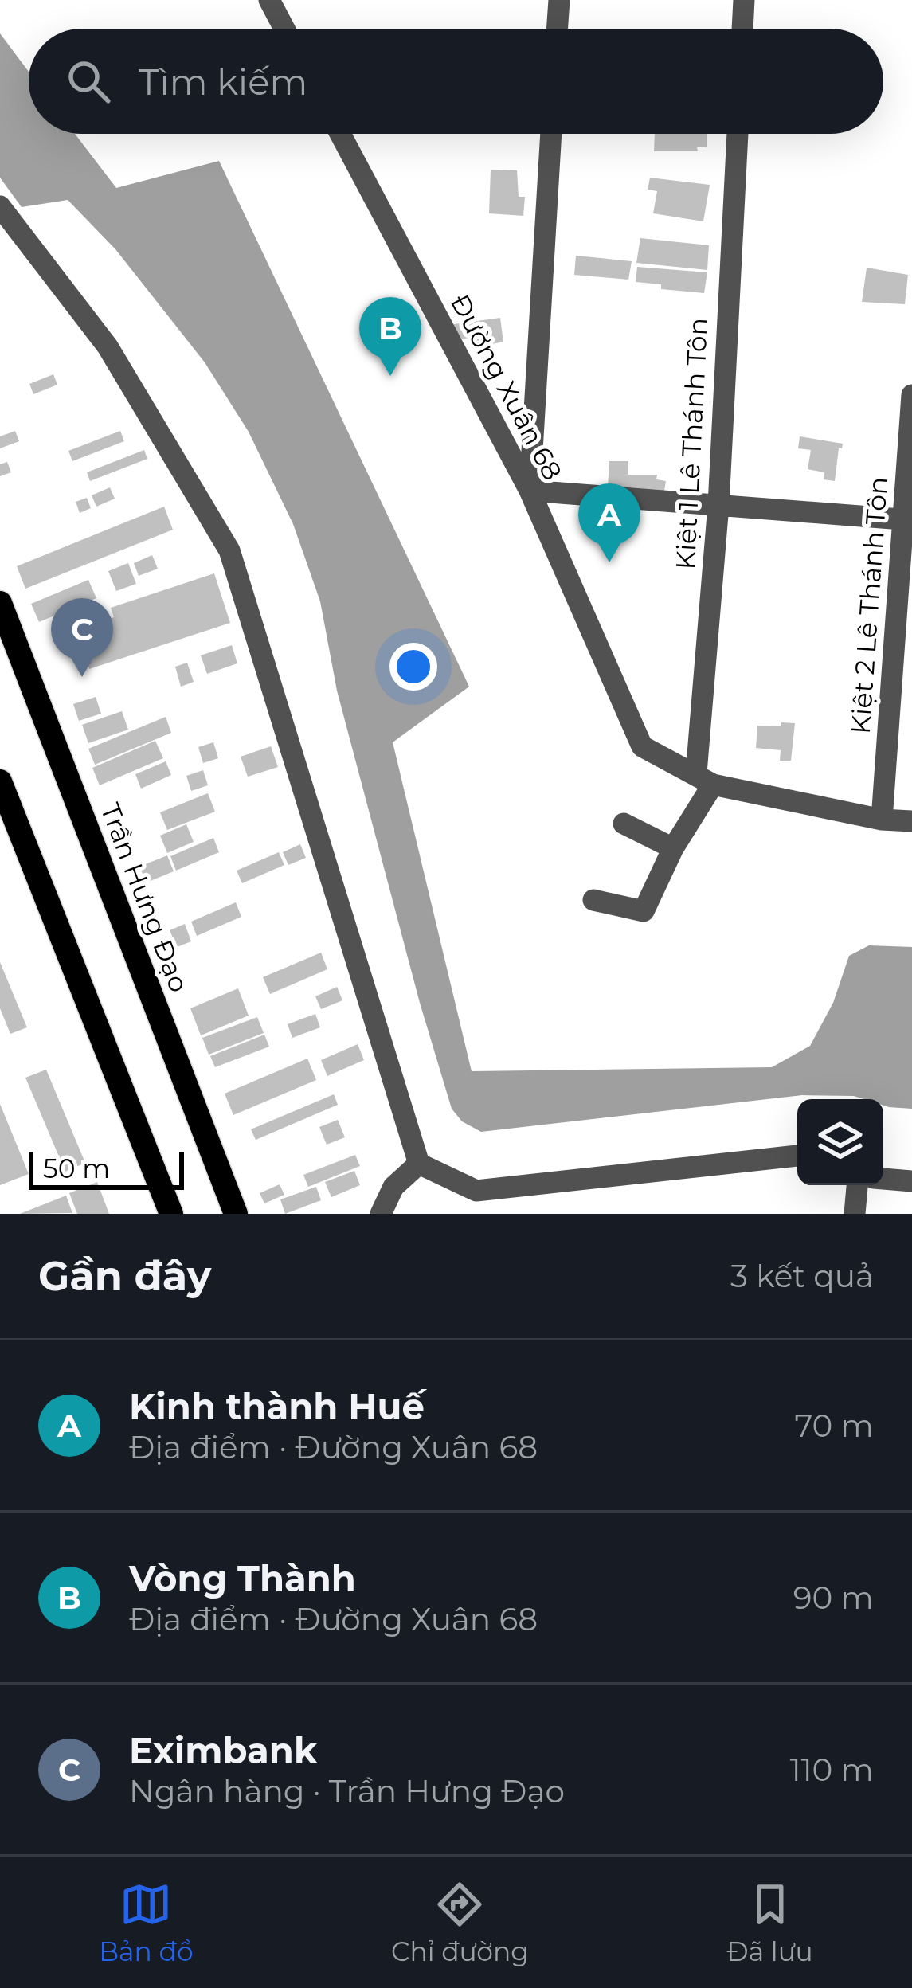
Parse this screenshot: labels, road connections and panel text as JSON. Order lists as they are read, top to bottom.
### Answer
{
  "streets": {
    "main road": ["Trần Hưng Đạo"],
    "street": ["Đường Xuân 68", "Kiệt 1 Lê Thánh Tôn", "Kiệt 2 Lê Thánh Tôn"]
  },
  "crossings": [
    ["Đường Xuân 68", "Kiệt 1 Lê Thánh Tôn"],
    ["Đường Xuân 68", "Kiệt 2 Lê Thánh Tôn"]
  ],
  "scale_bar": "50 m",
  "page": {
    "search": "Tìm kiếm",
    "pins": ["B", "A", "C"],
    "scale": "50 m",
    "heading": ["Gần đây", "3 kết quả"],
    "list": [
      {
        "mark": "A",
        "name": "Kinh thành Huế",
        "note": "Địa điểm · Đường Xuân 68",
        "value": "70 m"
      },
      {
        "mark": "B",
        "name": "Vòng Thành",
        "note": "Địa điểm · Đường Xuân 68",
        "value": "90 m"
      },
      {
        "mark": "C",
        "name": "Eximbank",
        "note": "Ngân hàng · Trần Hưng Đạo",
        "value": "110 m"
      }
    ],
    "nav": ["Bản đồ", "Chỉ đường", "Đã lưu"]
  }
}
